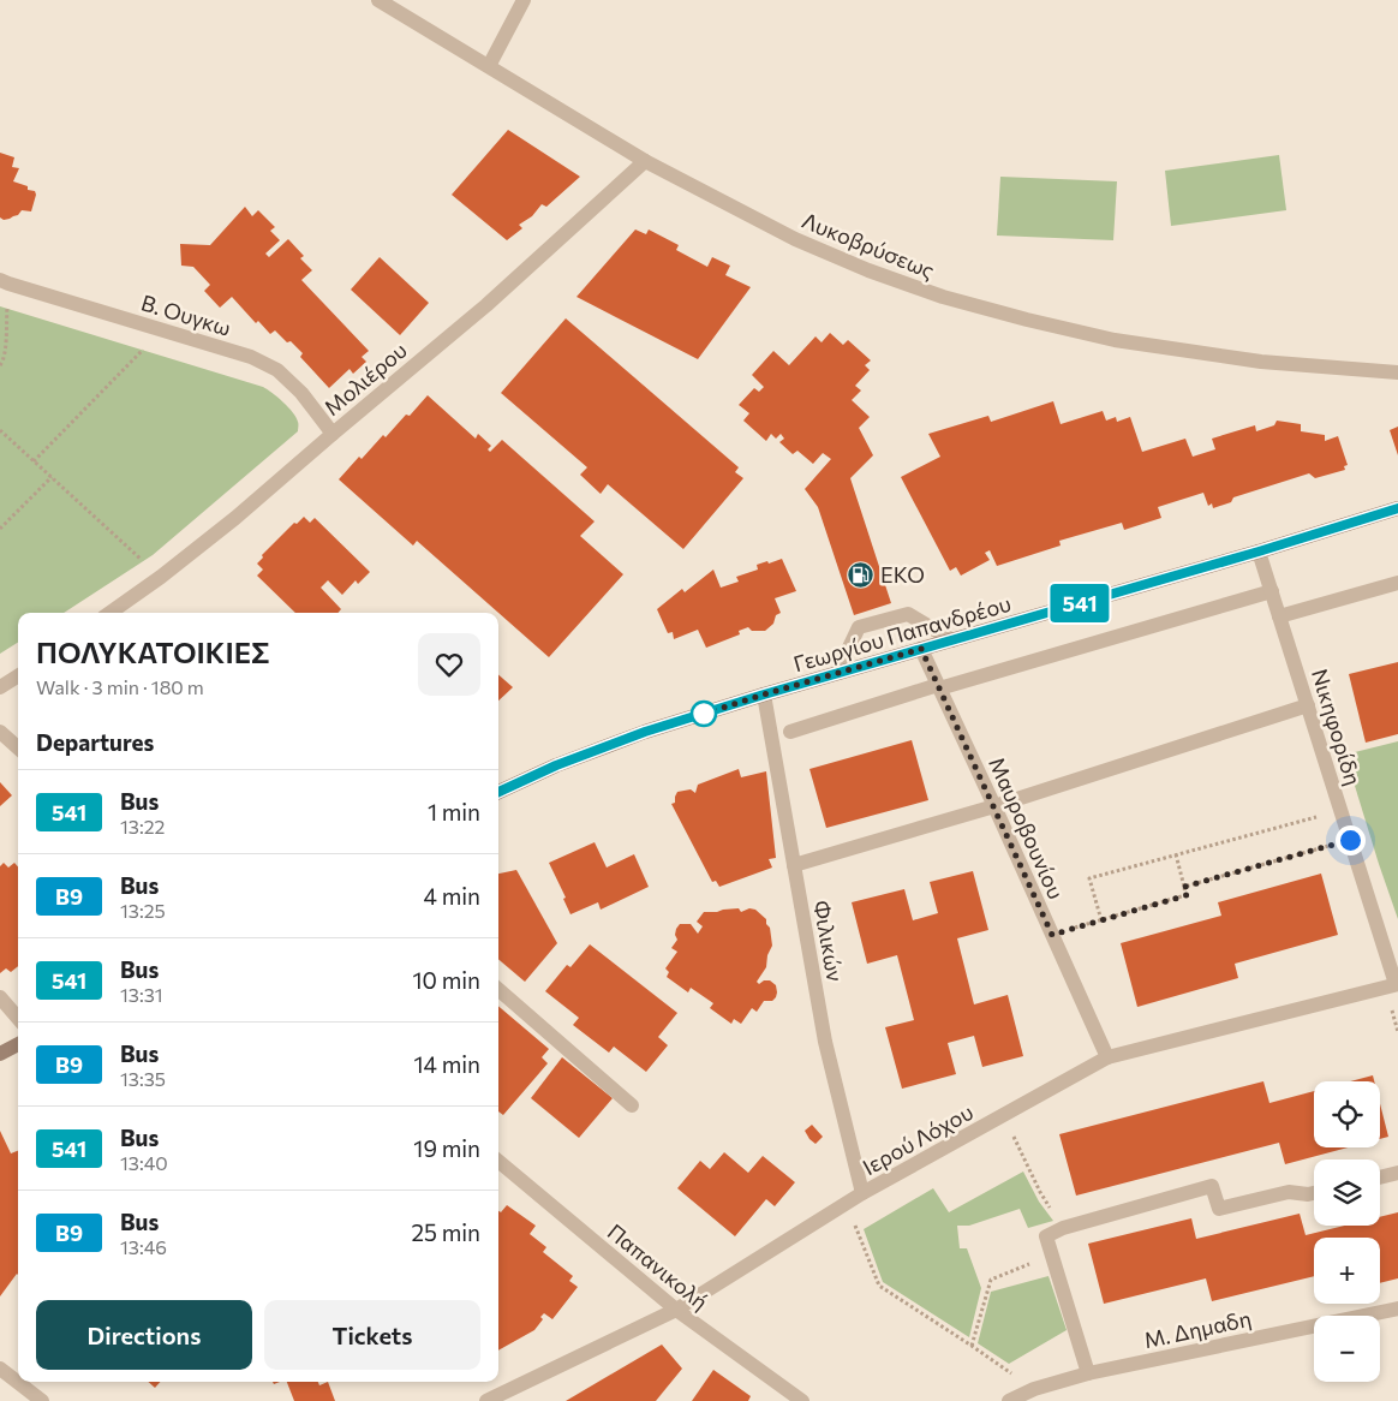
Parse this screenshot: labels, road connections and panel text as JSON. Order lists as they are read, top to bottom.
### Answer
{
  "streets": {
    "main road": ["Γεωργίου Παπανδρέου"],
    "street": [
      "Λυκοβρύσεως",
      "Β. Ουγκω",
      "Μολιέρου",
      "Νικηφορίδη",
      "Μαυροβουνίου",
      "Φιλικών",
      "Ιερού Λόχου",
      "Παπανικολή",
      "Μ. Δημαδη"
    ]
  },
  "crossings": [
    ["Λυκοβρύσεως", "Μολιέρου"],
    ["Β. Ουγκω", "Μολιέρου"],
    ["Γεωργίου Παπανδρέου", "Νικηφορίδη"],
    ["Γεωργίου Παπανδρέου", "Μαυροβουνίου"],
    ["Γεωργίου Παπανδρέου", "Φιλικών"],
    ["Νικηφορίδη", "Ιερού Λόχου"],
    ["Μαυροβουνίου", "Ιερού Λόχου"],
    ["Φιλικών", "Ιερού Λόχου"],
    ["Ιερού Λόχου", "Παπανικολή"]
  ],
  "places": {
    "fuel station": ["EKO"]
  },
  "lines": ["bus line 541"],
  "page": {
    "on_map": "541",
    "heading": [
      ["ΠΟΛΥΚΑΤΟΙΚΙΕΣ", "Walk · 3 min · 180 m"],
      "Departures"
    ],
    "list": [
      {
        "mark": "541",
        "name": "Bus",
        "note": "13:22",
        "value": "1 min"
      },
      {
        "mark": "Β9",
        "name": "Bus",
        "note": "13:25",
        "value": "4 min"
      },
      {
        "mark": "541",
        "name": "Bus",
        "note": "13:31",
        "value": "10 min"
      },
      {
        "mark": "Β9",
        "name": "Bus",
        "note": "13:35",
        "value": "14 min"
      },
      {
        "mark": "541",
        "name": "Bus",
        "note": "13:40",
        "value": "19 min"
      },
      {
        "mark": "Β9",
        "name": "Bus",
        "note": "13:46",
        "value": "25 min"
      }
    ],
    "map_buttons": ["+", "−"],
    "buttons": ["Directions", "Tickets"]
  }
}
